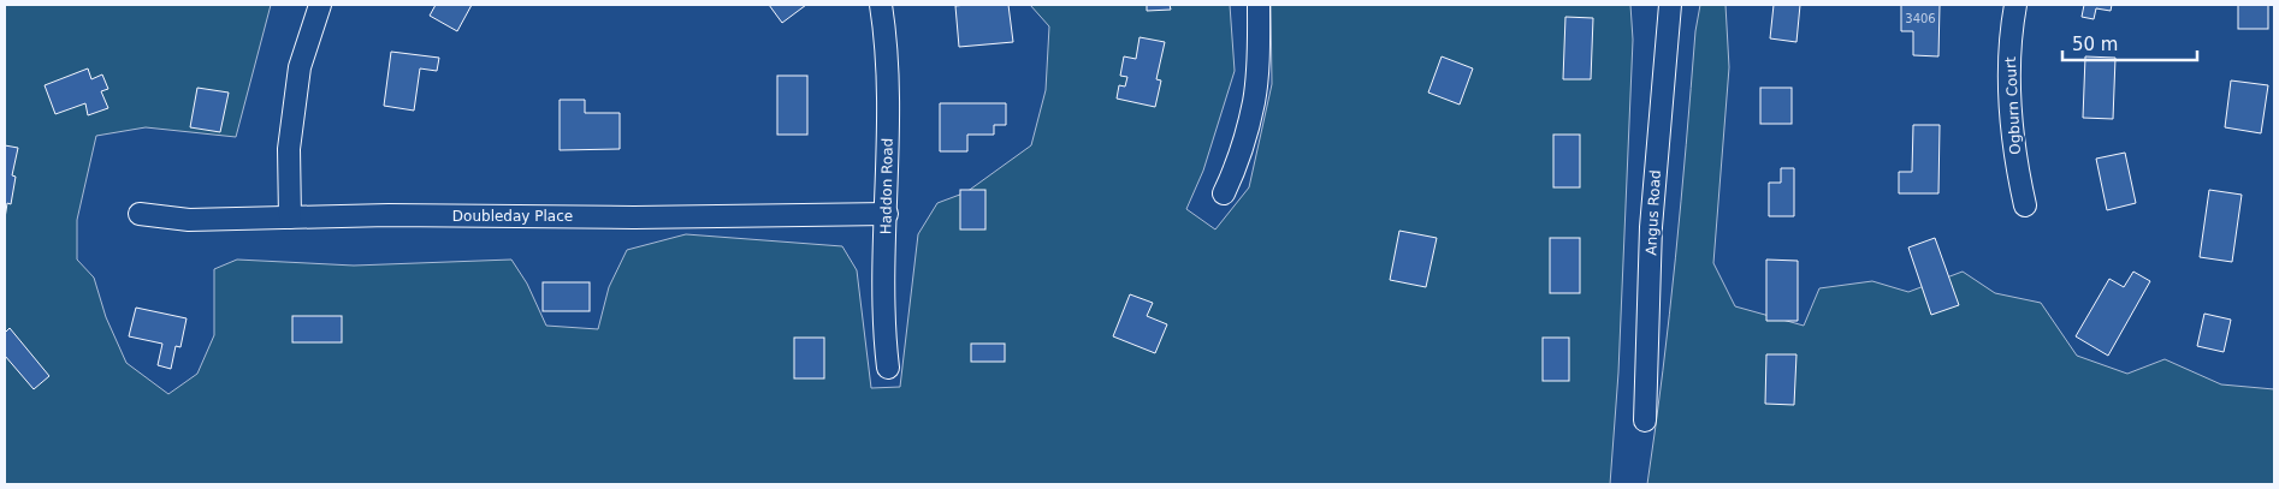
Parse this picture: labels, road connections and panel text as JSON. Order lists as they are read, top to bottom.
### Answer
{
  "streets": {
    "street": [
      "Ogburn Court",
      "Haddon Road",
      "Angus Road",
      "Doubleday Place"
    ]
  },
  "crossings": [
    ["Haddon Road", "Doubleday Place"]
  ],
  "house_numbers": ["3406"],
  "scale_bar": "50 m"
}
